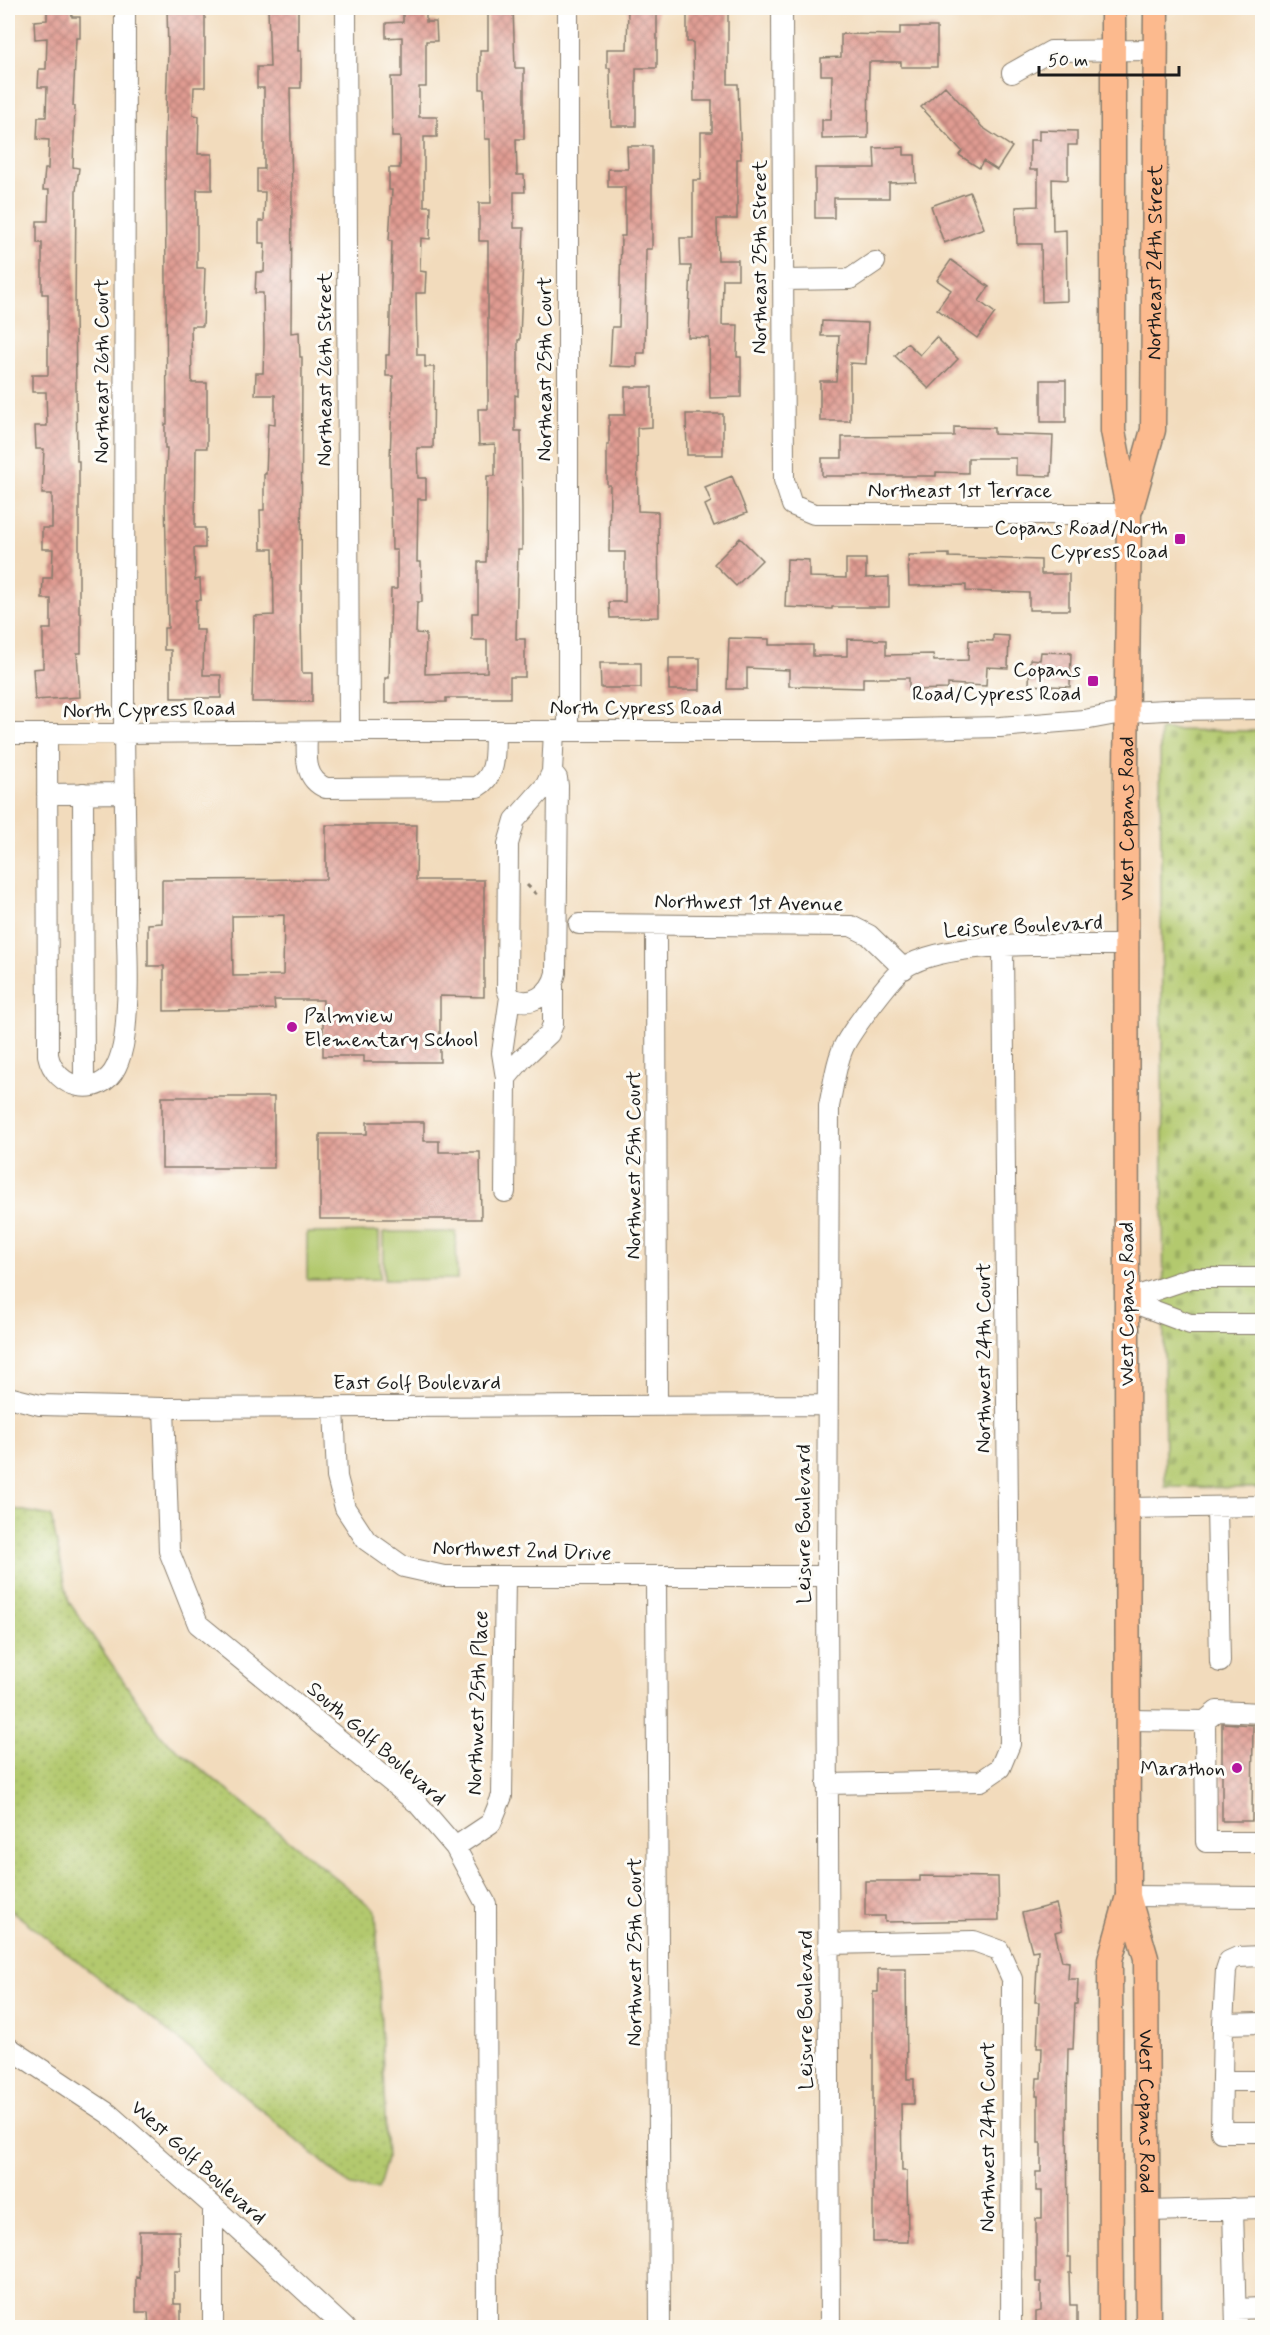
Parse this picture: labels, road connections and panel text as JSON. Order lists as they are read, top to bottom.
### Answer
{
  "streets": {
    "main road": ["Northeast 24th Street", "West Copans Road"],
    "street": [
      "Northeast 25th Street",
      "Northeast 26th Street",
      "Northeast 25th Court",
      "Northeast 26th Court",
      "Northeast 1st Terrace",
      "North Cypress Road",
      "Northwest 1st Avenue",
      "Leisure Boulevard",
      "Northwest 25th Court",
      "Northwest 24th Court",
      "East Golf Boulevard",
      "Northwest 2nd Drive",
      "Northwest 25th Place",
      "South Golf Boulevard",
      "West Golf Boulevard"
    ]
  },
  "crossings": [
    ["Northeast 25th Street", "Northeast 1st Terrace"],
    ["Northeast 24th Street", "Northeast 1st Terrace"],
    ["Northeast 24th Street", "North Cypress Road"],
    ["Northeast 24th Street", "West Copans Road"],
    ["Northeast 26th Street", "North Cypress Road"],
    ["Northeast 25th Court", "North Cypress Road"],
    ["Northeast 26th Court", "North Cypress Road"],
    ["North Cypress Road", "West Copans Road"],
    ["West Copans Road", "Leisure Boulevard"],
    ["Northwest 1st Avenue", "Leisure Boulevard"],
    ["Northwest 1st Avenue", "Northwest 25th Court"],
    ["Leisure Boulevard", "Northwest 24th Court"],
    ["Leisure Boulevard", "East Golf Boulevard"],
    ["Leisure Boulevard", "Northwest 2nd Drive"],
    ["Northwest 25th Court", "East Golf Boulevard"],
    ["Northwest 25th Court", "Northwest 2nd Drive"],
    ["East Golf Boulevard", "Northwest 2nd Drive"],
    ["East Golf Boulevard", "South Golf Boulevard"],
    ["Northwest 2nd Drive", "Northwest 25th Place"],
    ["Northwest 25th Place", "South Golf Boulevard"]
  ],
  "places": {
    "transit": ["Copans Road/North Cypress Road", "Copans Road/Cypress Road"],
    "other": ["Palmview Elementary School", "Marathon"]
  },
  "scale_bar": "50 m"
}
